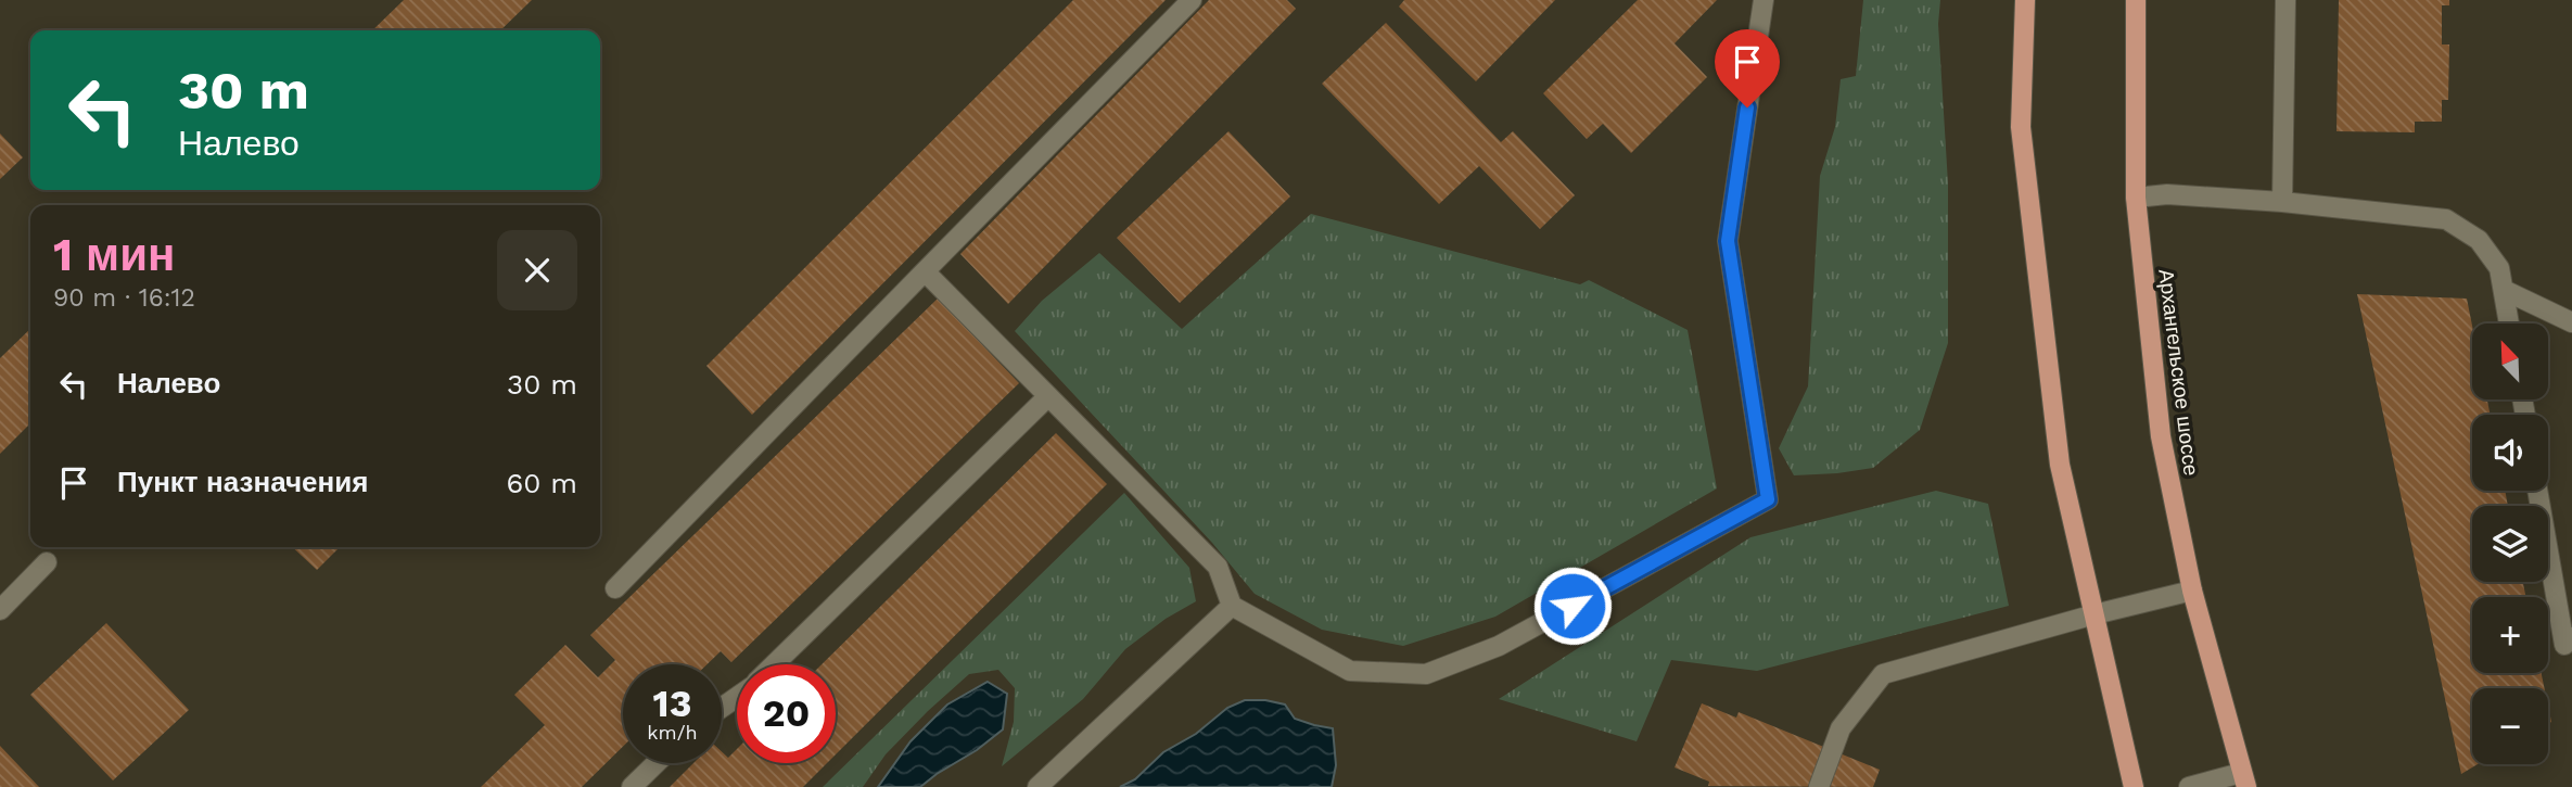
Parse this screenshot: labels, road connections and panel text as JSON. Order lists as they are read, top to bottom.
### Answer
{
  "streets": {
    "main road": ["Архангельское шоссе"]
  },
  "north": "top left",
  "page": {
    "turn": ["30 m", "Налево"],
    "heading": ["1 мин", "90 m · 16:12"],
    "map_buttons": ["+", "−"],
    "list": [
      {
        "name": "Налево",
        "value": "30 m"
      },
      {
        "name": "Пункт назначения",
        "value": "60 m"
      }
    ],
    "speed": "13 km/h",
    "limit": "20"
  }
}
